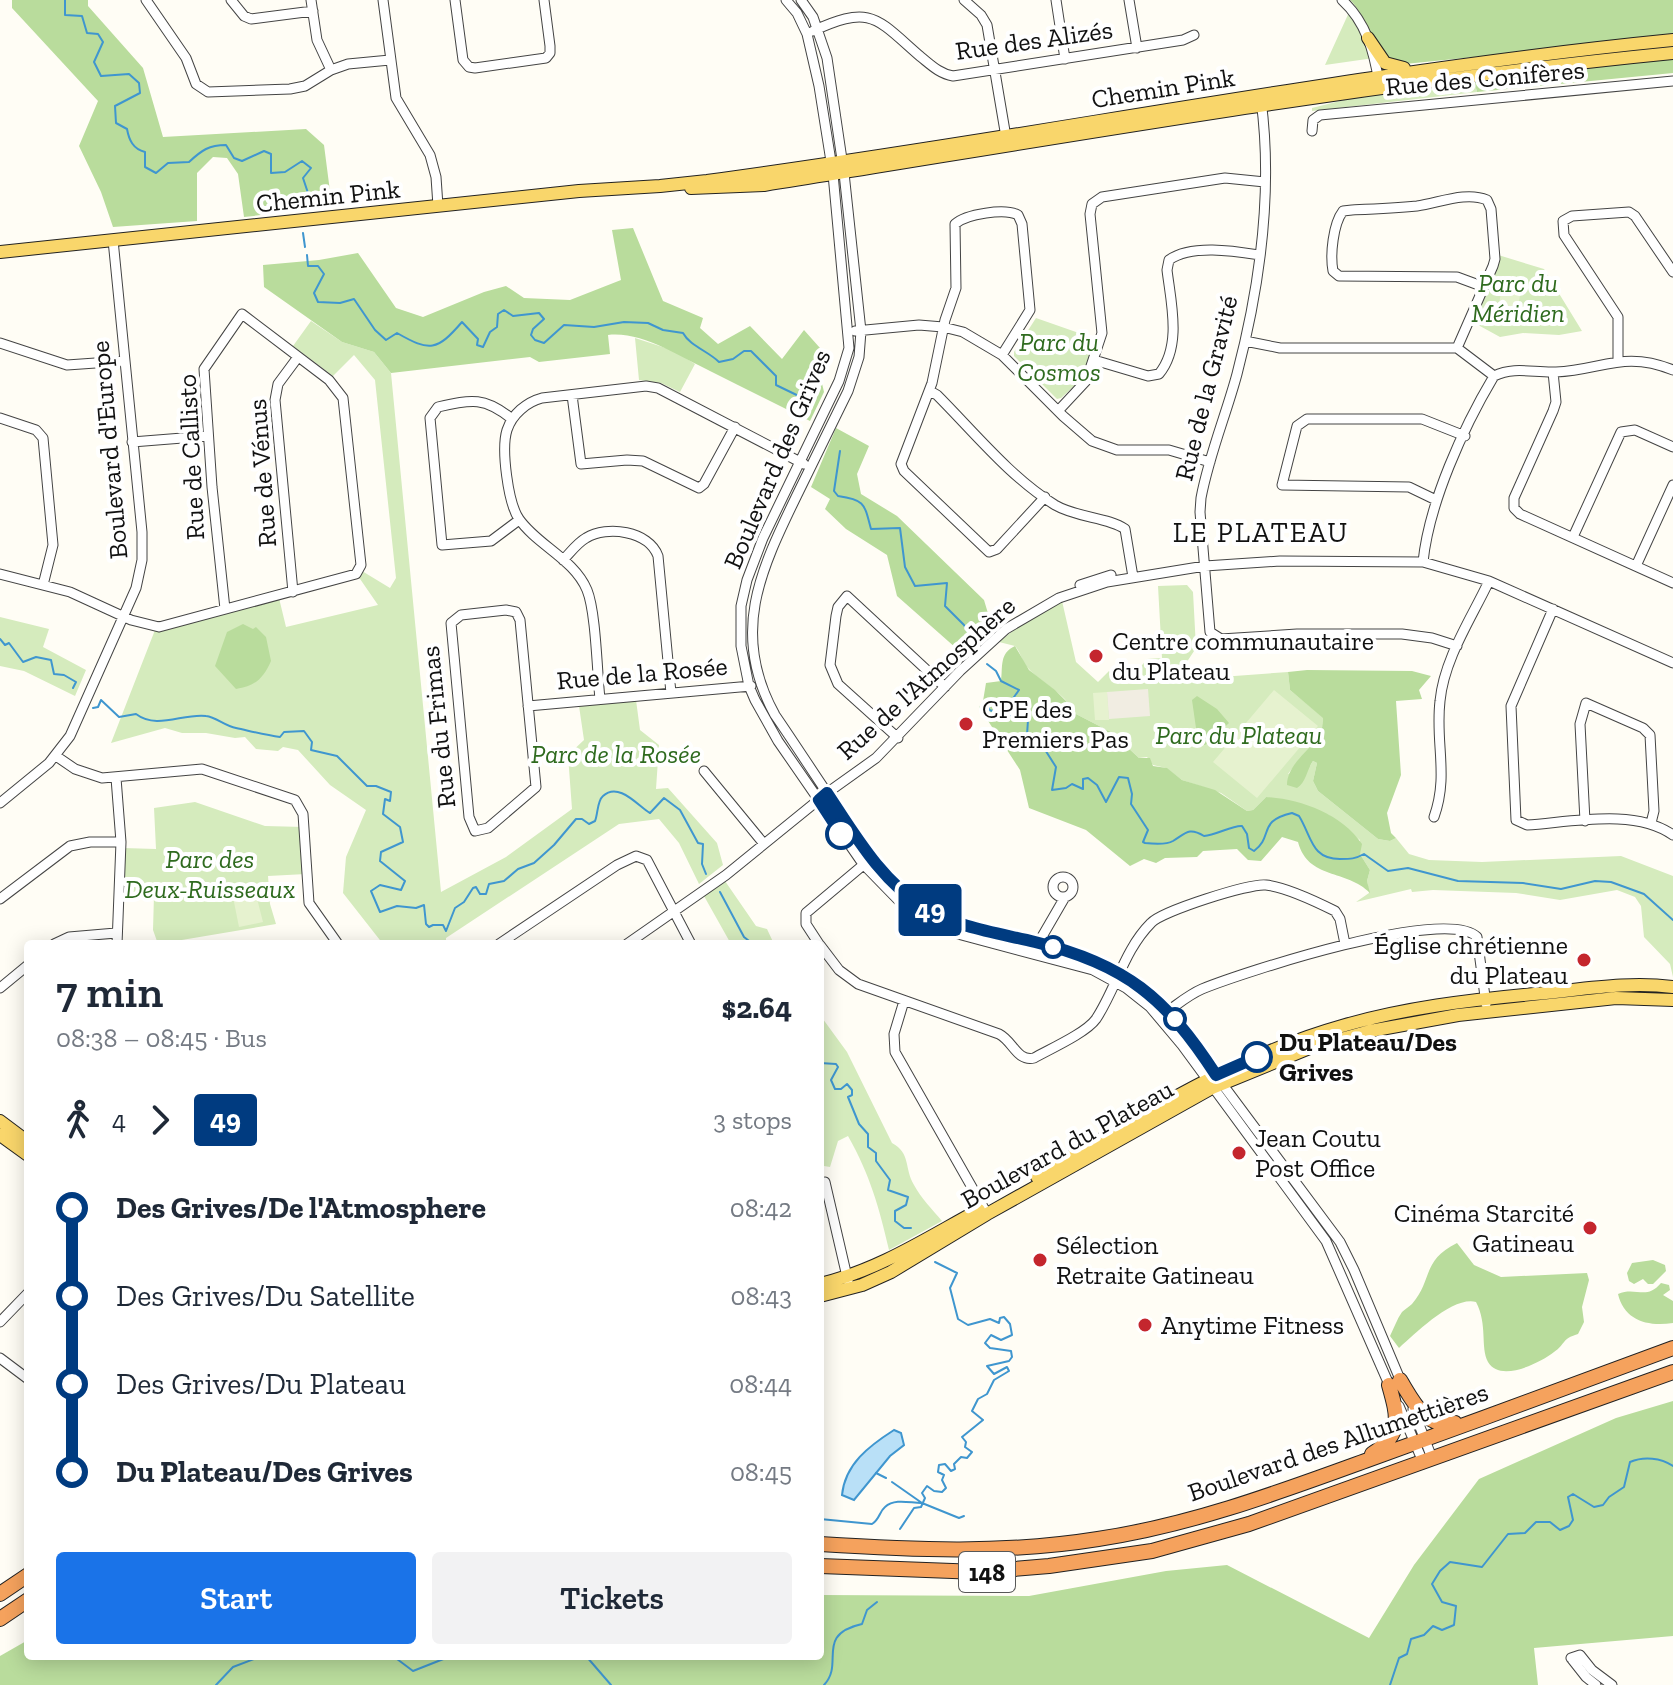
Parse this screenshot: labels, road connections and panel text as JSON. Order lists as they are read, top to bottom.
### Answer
{
  "streets": {
    "highway": ["Boulevard des Allumettières", "148"],
    "main road": ["Chemin Pink", "Boulevard du Plateau"],
    "street": [
      "Rue des Alizés",
      "Rue des Conifères",
      "Rue de la Gravité",
      "Boulevard d'Europe",
      "Rue de Callisto",
      "Boulevard des Grives",
      "Rue de Vénus",
      "Rue de la Rosée",
      "Rue de l'Atmosphère",
      "Rue du Frimas"
    ]
  },
  "crossings": [
    ["Rue des Alizés", "Boulevard des Grives"],
    ["Chemin Pink", "Rue de la Gravité"],
    ["Chemin Pink", "Boulevard d'Europe"],
    ["Chemin Pink", "Boulevard des Grives"],
    ["Rue de la Gravité", "Rue de l'Atmosphère"],
    ["Rue de Callisto", "Rue de Vénus"],
    ["Boulevard des Grives", "Rue de la Rosée"],
    ["Boulevard des Grives", "Rue de l'Atmosphère"],
    ["Boulevard des Grives", "Boulevard du Plateau"],
    ["Boulevard des Grives", "Boulevard des Allumettières"],
    ["Rue de la Rosée", "Rue du Frimas"]
  ],
  "districts": ["LE PLATEAU"],
  "parks": [
    "Parc du Méridien",
    "Parc du Cosmos",
    "Parc du Plateau",
    "Parc de la Rosée",
    "Parc des Deux-Ruisseaux"
  ],
  "places": [
    "Centre communautaire du Plateau",
    "CPE des Premiers Pas",
    "Église chrétienne du Plateau",
    "Du Plateau/Des Grives",
    "Jean Coutu Post Office",
    "Cinéma Starcité Gatineau",
    "Sélection Retraite Gatineau",
    "Anytime Fitness"
  ],
  "lines": ["bus line 49"],
  "page": {
    "on_map": "49",
    "heading": ["7 min", "08:38 – 08:45 · Bus", "$2.64"],
    "legs": ["4", "49", "3 stops"],
    "list": [
      {
        "name": "Des Grives/De l'Atmosphere",
        "value": "08:42"
      },
      {
        "name": "Des Grives/Du Satellite",
        "value": "08:43"
      },
      {
        "name": "Des Grives/Du Plateau",
        "value": "08:44"
      },
      {
        "name": "Du Plateau/Des Grives",
        "value": "08:45"
      }
    ],
    "buttons": ["Start", "Tickets"]
  }
}
